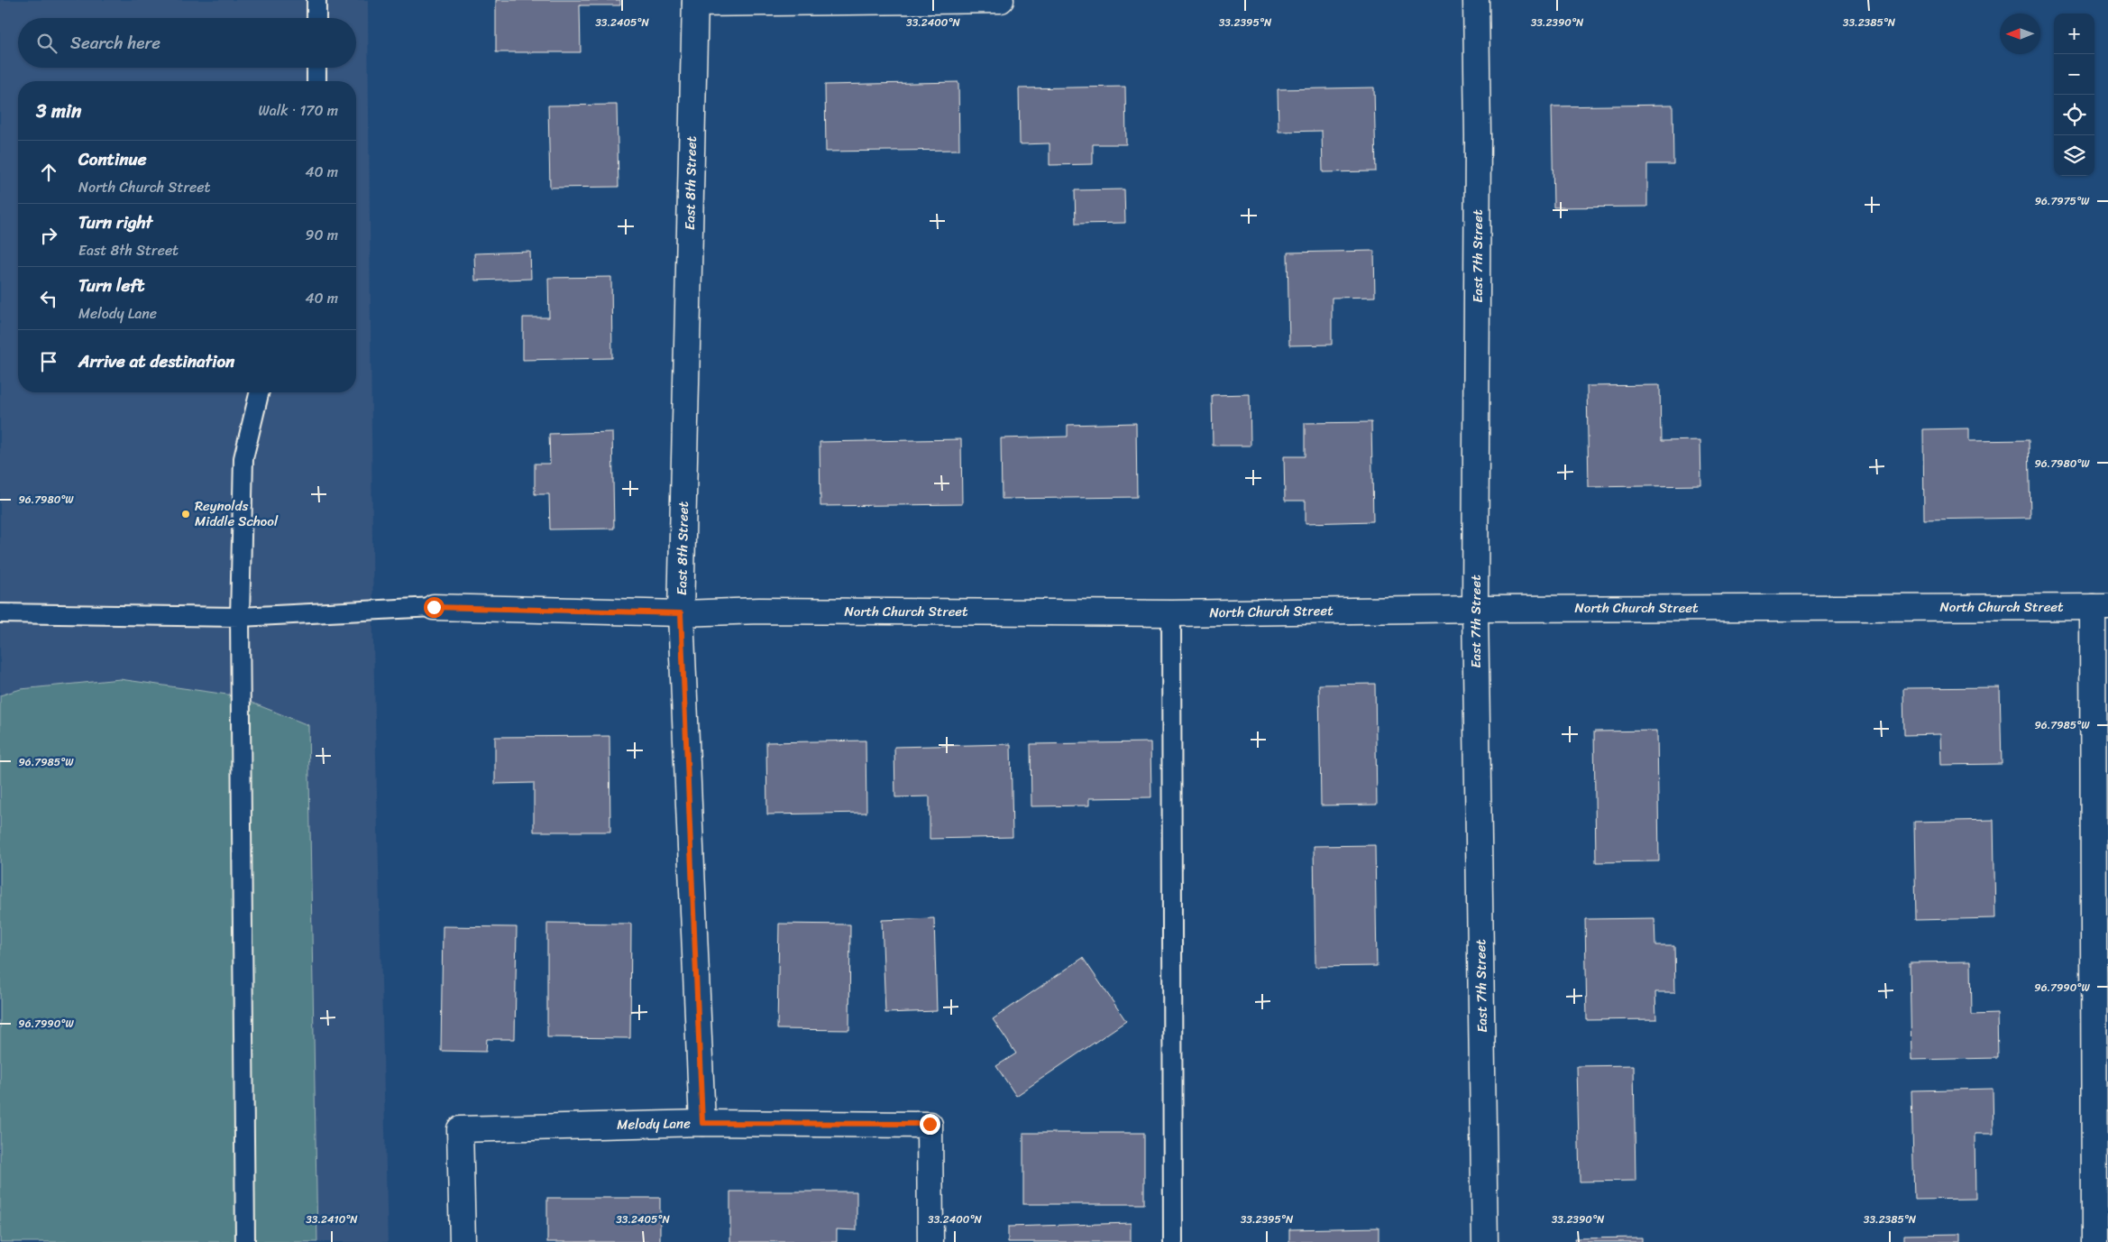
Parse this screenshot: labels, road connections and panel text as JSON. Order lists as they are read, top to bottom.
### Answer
{
  "streets": {
    "street": [
      "East 8th Street",
      "East 7th Street",
      "North Church Street",
      "Melody Lane"
    ]
  },
  "crossings": [
    ["East 8th Street", "North Church Street"],
    ["East 8th Street", "Melody Lane"],
    ["East 7th Street", "North Church Street"]
  ],
  "places": ["Reynolds Middle School"],
  "north": "left",
  "page": {
    "map_buttons": ["+", "−"],
    "search": "Search here",
    "heading": ["3 min", "Walk · 170 m"],
    "list": [
      ["Continue", "North Church Street", "40 m"],
      ["Turn right", "East 8th Street", "90 m"],
      ["Turn left", "Melody Lane", "40 m"],
      "Arrive at destination"
    ]
  },
  "coordinates": [
    "33.2405°N",
    "33.2400°N",
    "33.2395°N",
    "33.2390°N",
    "33.2385°N",
    "96.7975°W",
    "96.7980°W",
    "96.7985°W",
    "96.7990°W",
    "33.2410°N"
  ]
}
